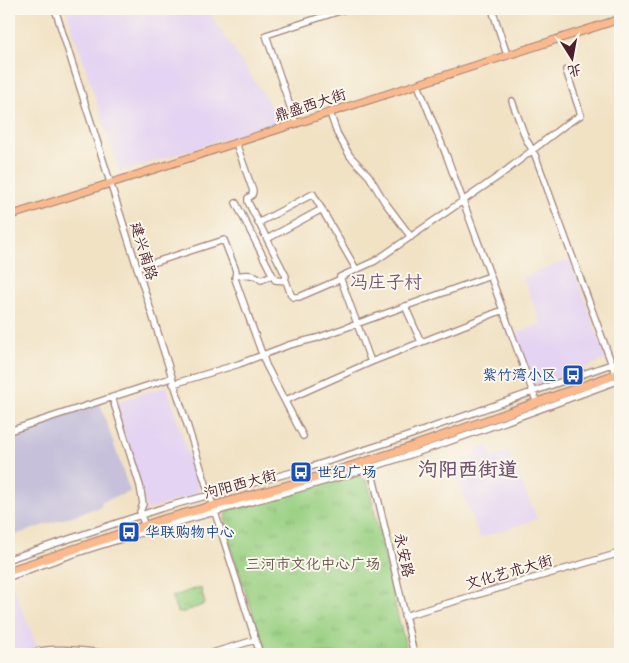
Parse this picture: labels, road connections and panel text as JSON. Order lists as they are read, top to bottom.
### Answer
{
  "streets": {
    "highway": ["泃阳西大街"],
    "main road": ["鼎盛西大街"],
    "street": ["建兴南路", "永安路", "文化艺术大街"]
  },
  "crossings": [
    ["鼎盛西大街", "建兴南路"],
    ["建兴南路", "泃阳西大街"],
    ["泃阳西大街", "永安路"],
    ["永安路", "文化艺术大街"]
  ],
  "districts": ["冯庄子村", "泃阳西街道"],
  "parks": ["三河市文化中心广场"],
  "places": {
    "bus stop": ["紫竹湾小区", "世纪广场", "华联购物中心"]
  },
  "north": "bottom"
}
